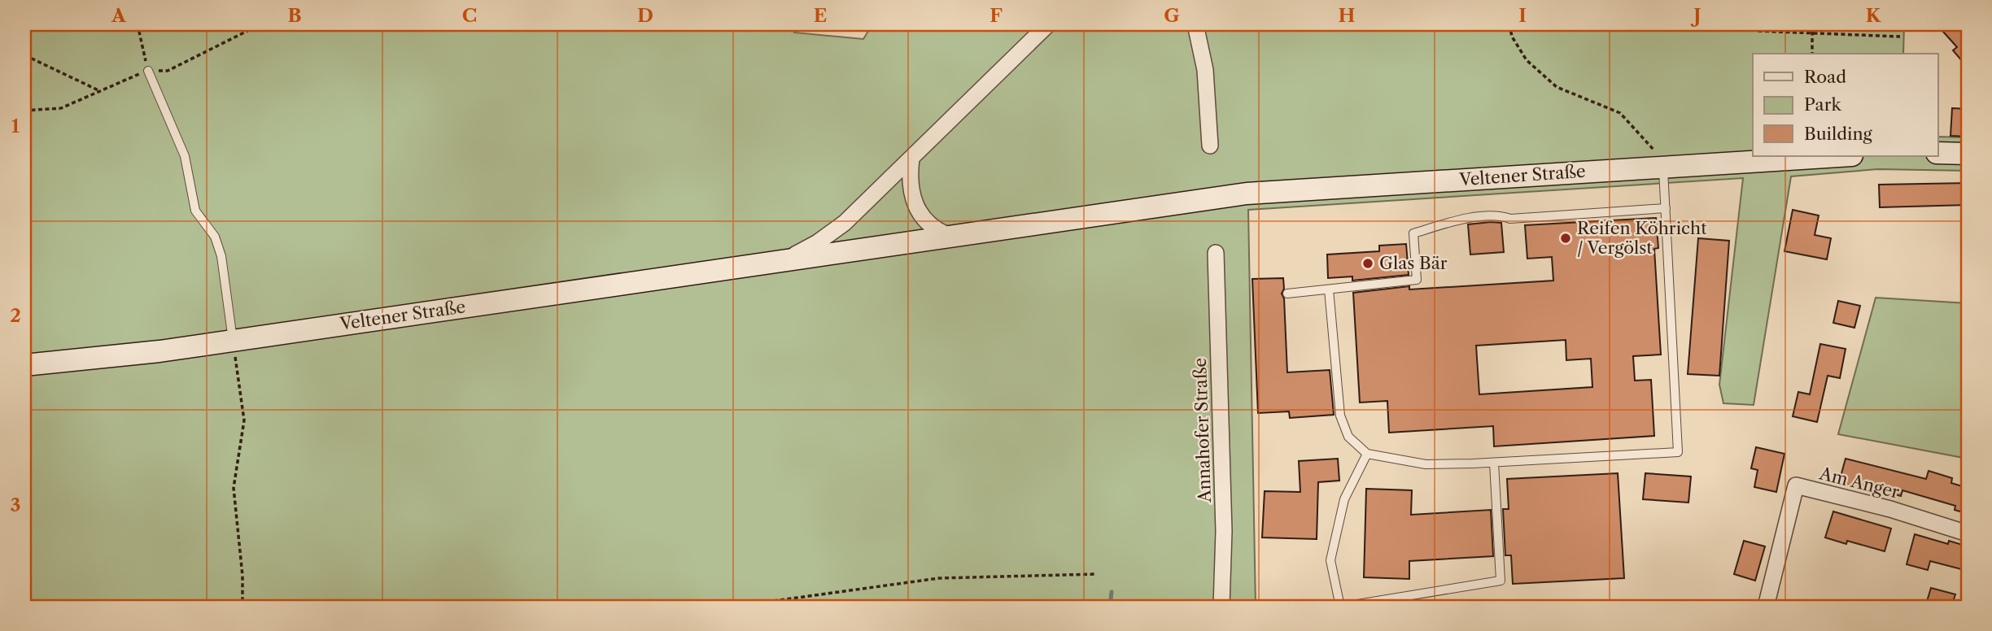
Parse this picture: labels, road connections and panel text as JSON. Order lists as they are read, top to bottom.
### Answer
{
  "streets": {
    "main road": ["Veltener Straße"],
    "street": ["Annahofer Straße", "Am Anger"]
  },
  "places": ["Reifen Köhricht / Vergölst", "Glas Bär"],
  "legend": ["Road", "Park", "Building"],
  "grid": {
    "columns": [
      "A",
      "B",
      "C",
      "D",
      "E",
      "F",
      "G",
      "H",
      "I",
      "J",
      "K"
    ],
    "rows": ["1", "2", "3"]
  }
}
